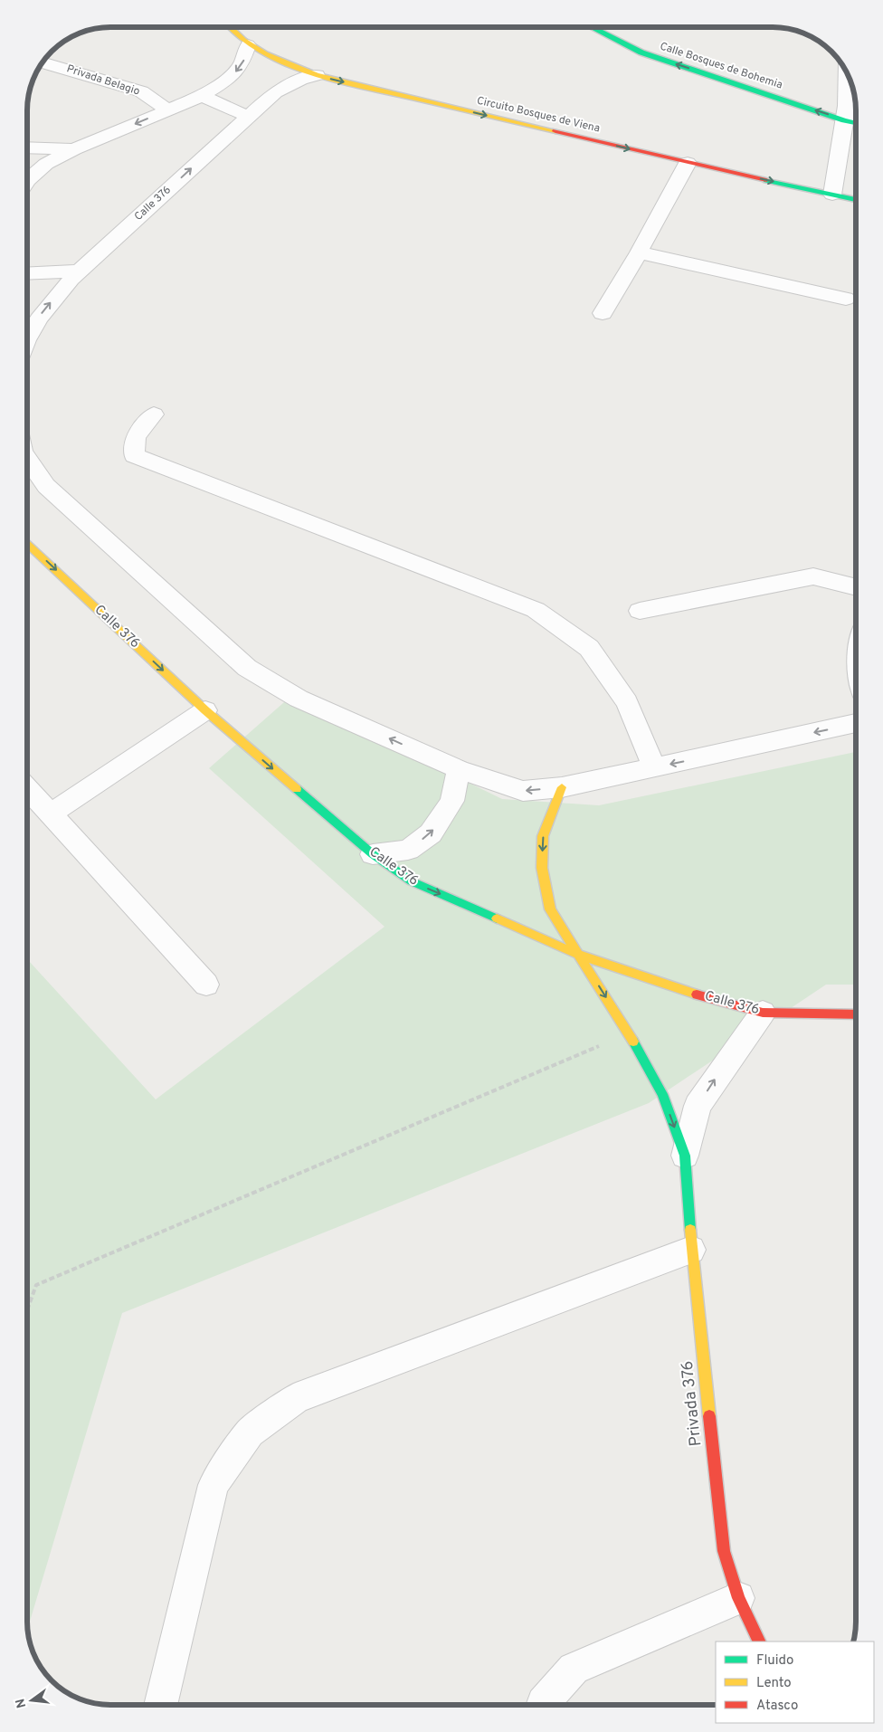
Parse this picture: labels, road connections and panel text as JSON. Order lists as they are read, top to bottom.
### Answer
{
  "streets": {
    "street": [
      "Calle Bosques de Bohemia",
      "Privada Belagio",
      "Circuito Bosques de Viena",
      "Calle 376",
      "Privada 376"
    ]
  },
  "crossings": [
    ["Circuito Bosques de Viena", "Calle 376"],
    ["Calle 376", "Privada 376"]
  ],
  "one_way": ["Calle Bosques de Bohemia", "Circuito Bosques de Viena", "Privada 376"],
  "legend": ["Fluido", "Lento", "Atasco"],
  "north": "left"
}
